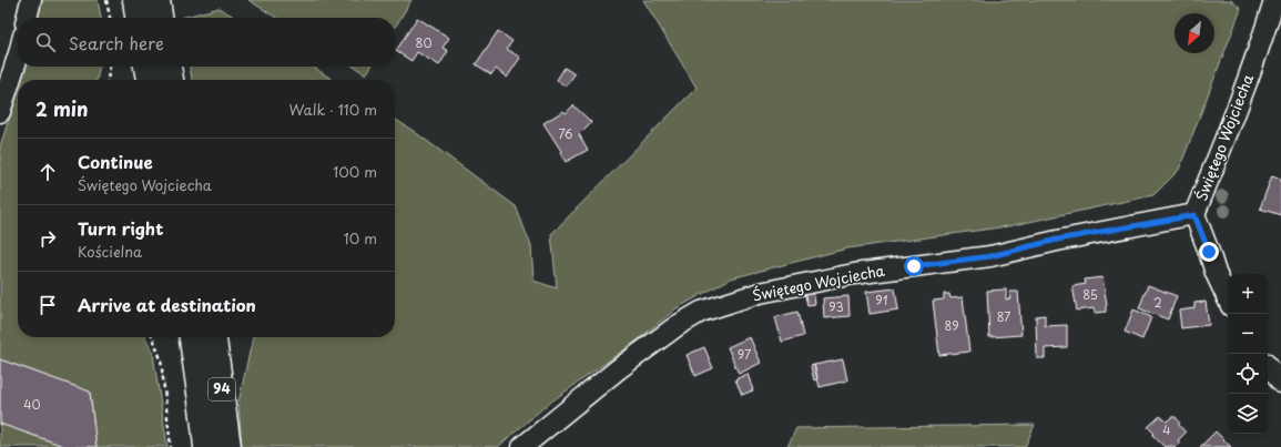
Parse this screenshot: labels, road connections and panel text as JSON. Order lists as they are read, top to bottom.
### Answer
{
  "streets": {
    "main road": ["94"],
    "street": ["Świętego Wojciecha"]
  },
  "house_numbers": [
    "80",
    "76",
    "85",
    "91",
    "2",
    "93",
    "87",
    "89",
    "97",
    "40",
    "4"
  ],
  "north": "bottom left",
  "page": {
    "search": "Search here",
    "heading": ["2 min", "Walk · 110 m"],
    "list": [
      ["Continue", "Świętego Wojciecha", "100 m"],
      ["Turn right", "Kościelna", "10 m"],
      "Arrive at destination"
    ],
    "map_buttons": ["+", "−"]
  }
}
